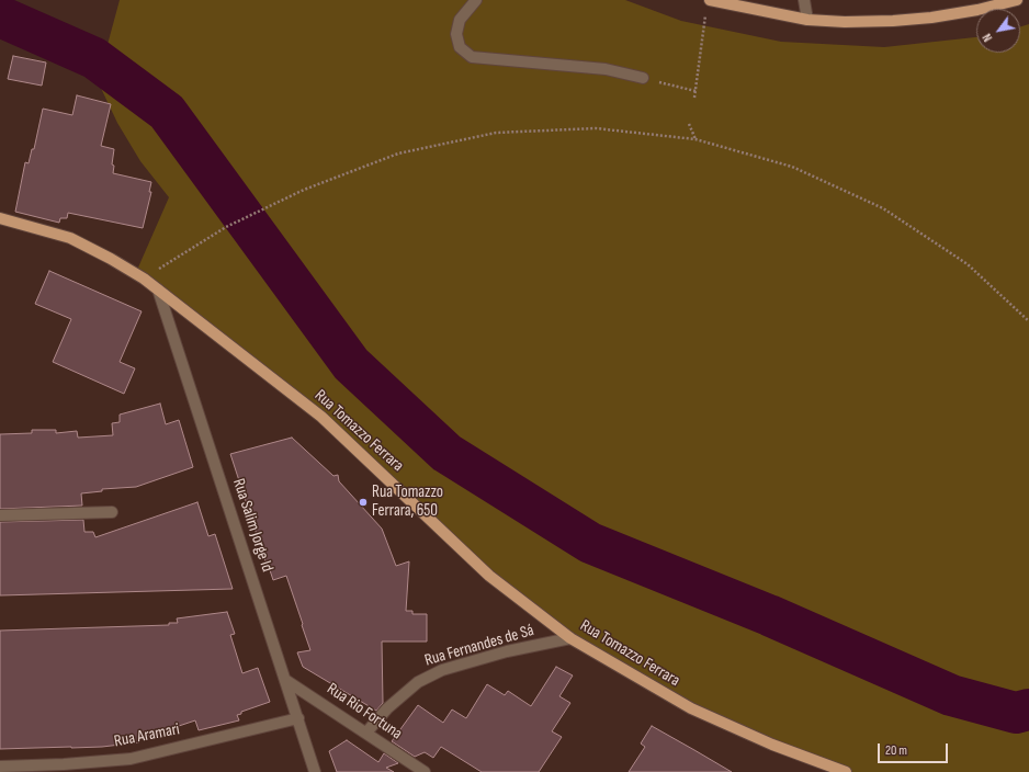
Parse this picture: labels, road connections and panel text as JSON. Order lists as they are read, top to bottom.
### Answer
{
  "streets": {
    "main road": ["Rua Tomazzo Ferrara"],
    "street": [
      "Rua Salim Jorge Id",
      "Rua Fernandes de Sá",
      "Rua Rio Fortuna",
      "Rua Aramari"
    ]
  },
  "crossings": [
    ["Rua Tomazzo Ferrara", "Rua Salim Jorge Id"],
    ["Rua Tomazzo Ferrara", "Rua Fernandes de Sá"],
    ["Rua Salim Jorge Id", "Rua Rio Fortuna"],
    ["Rua Salim Jorge Id", "Rua Aramari"],
    ["Rua Fernandes de Sá", "Rua Rio Fortuna"]
  ],
  "places": ["Rua Tomazzo Ferrara, 650"],
  "scale_bar": "20 m",
  "north": "bottom left"
}
